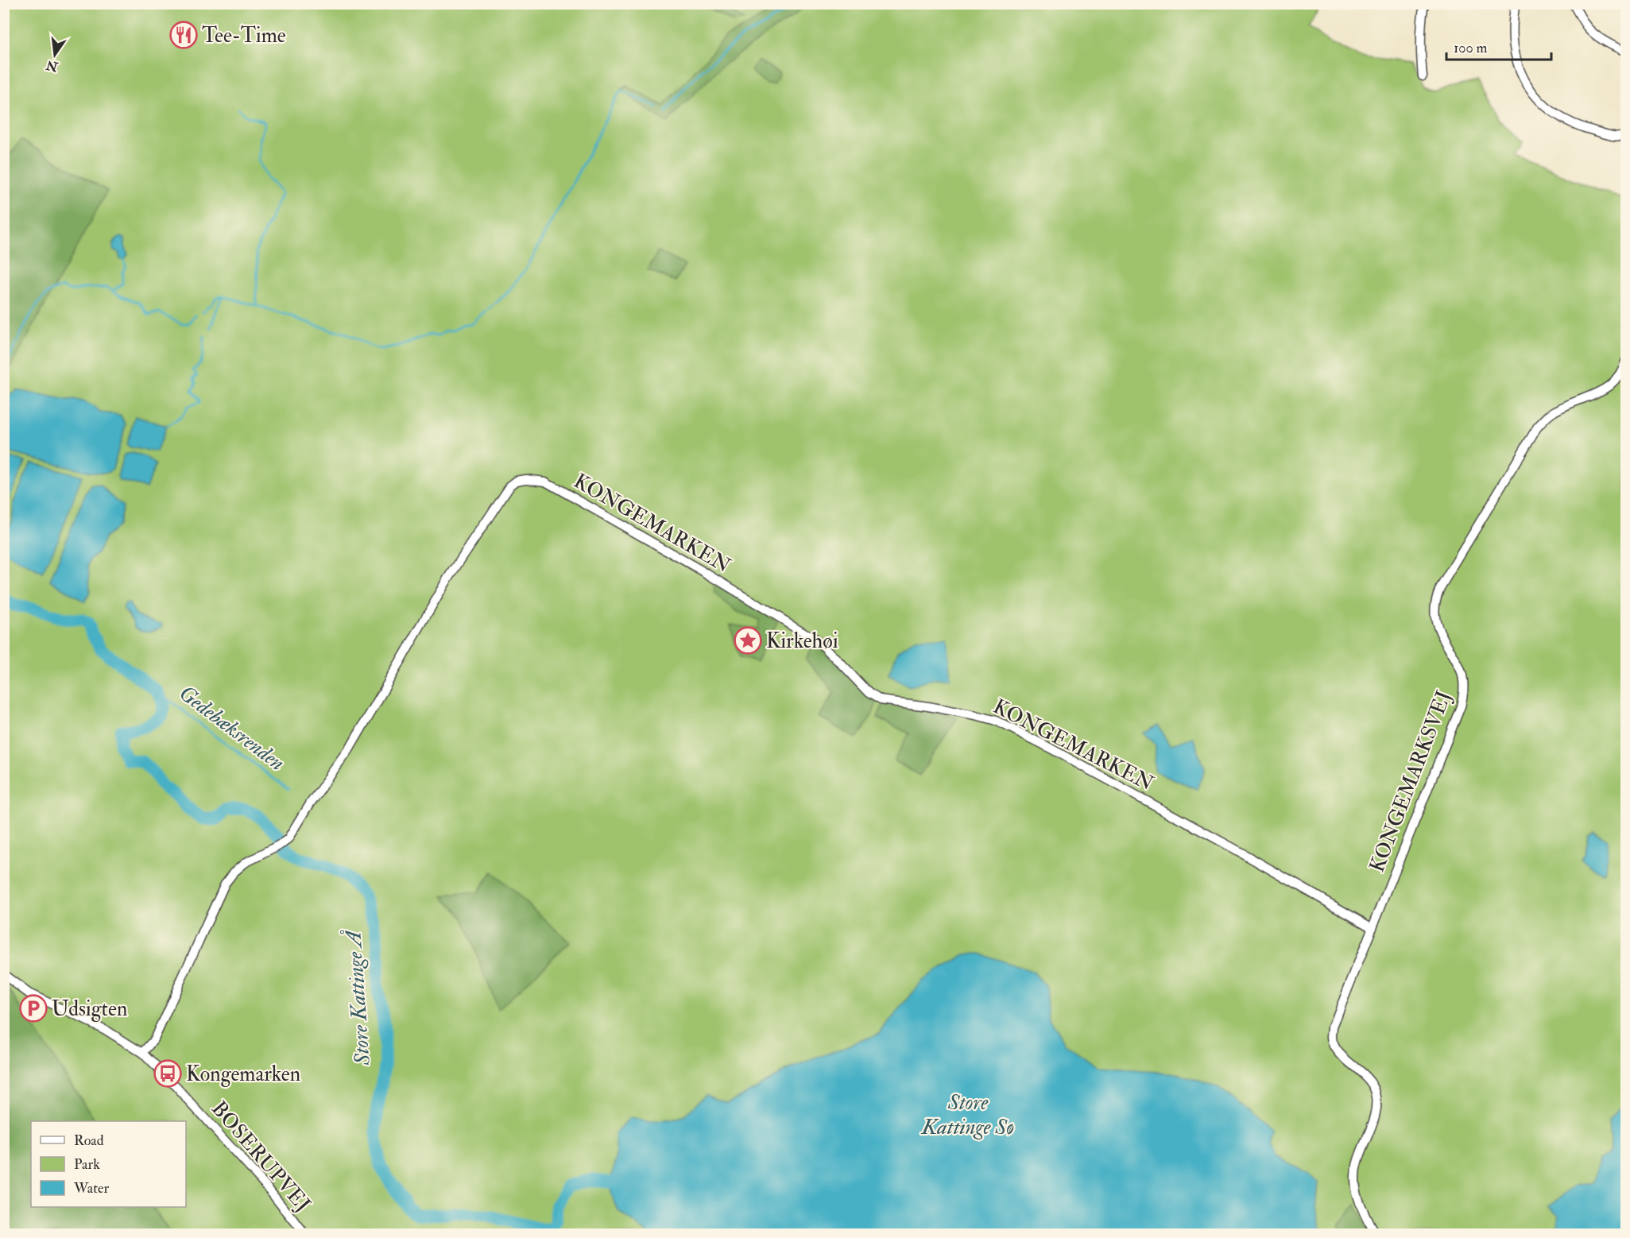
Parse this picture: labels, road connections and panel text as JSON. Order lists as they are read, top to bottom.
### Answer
{
  "streets": {
    "street": ["KONGEMARKEN", "KONGEMARKSVEJ", "BOSERUPVEJ"]
  },
  "crossings": [
    ["KONGEMARKEN", "KONGEMARKSVEJ"],
    ["KONGEMARKEN", "BOSERUPVEJ"]
  ],
  "water": ["Gedebæksrenden", "Store Kattinge Å", "Store Kattinge Sø"],
  "places": {
    "restaurant": ["Tee-Time"],
    "place": ["Kirkehøi"],
    "parking": ["Udsigten"],
    "bus stop": ["Kongemarken"]
  },
  "legend": ["Road", "Park", "Water"],
  "scale_bar": "100 m",
  "north": "bottom"
}
